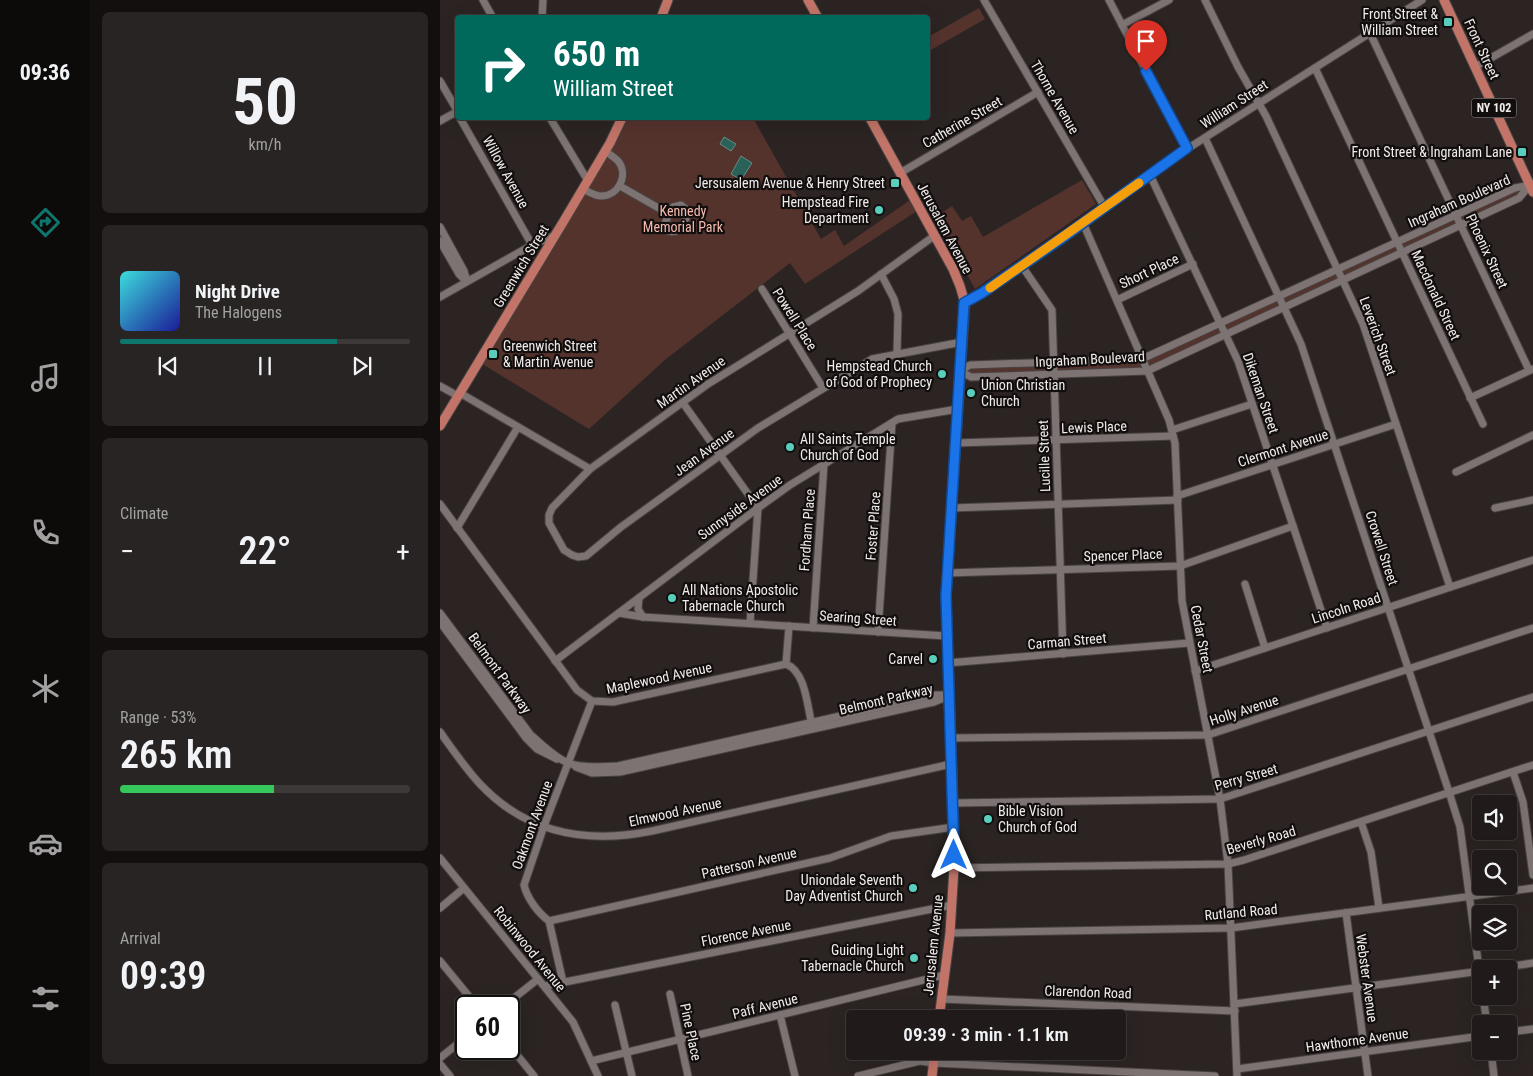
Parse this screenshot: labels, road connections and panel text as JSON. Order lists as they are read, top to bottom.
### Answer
{
  "streets": {
    "main road": [
      "Front Street",
      "NY 102",
      "Jerusalem Avenue",
      "Greenwich Street"
    ],
    "street": [
      "Thorne Avenue",
      "William Street",
      "Catherine Street",
      "Willow Avenue",
      "Ingraham Boulevard",
      "Phoenix Street",
      "Short Place",
      "Macdonald Street",
      "Powell Place",
      "Leverich Street",
      "Martin Avenue",
      "Dikeman Street",
      "Lewis Place",
      "Clermont Avenue",
      "Jean Avenue",
      "Lucille Street",
      "Sunnyside Avenue",
      "Foster Place",
      "Fordham Place",
      "Crowell Street",
      "Spencer Place",
      "Lincoln Road",
      "Searing Street",
      "Cedar Street",
      "Carman Street",
      "Belmont Parkway",
      "Maplewood Avenue",
      "Holly Avenue",
      "Perry Street",
      "Elmwood Avenue",
      "Oakmont Avenue",
      "Beverly Road",
      "Patterson Avenue",
      "Rutland Road",
      "Florence Avenue",
      "Robinwood Avenue",
      "Webster Avenue",
      "Clarendon Road",
      "Paff Avenue",
      "Pine Place",
      "Hawthorne Avenue"
    ]
  },
  "crossings": [
    ["Front Street", "Ingraham Boulevard"],
    ["Thorne Avenue", "William Street"],
    ["Thorne Avenue", "Catherine Street"],
    ["William Street", "Jerusalem Avenue"],
    ["William Street", "Phoenix Street"],
    ["William Street", "Macdonald Street"],
    ["William Street", "Leverich Street"],
    ["William Street", "Dikeman Street"],
    ["William Street", "Lucille Street"],
    ["William Street", "Crowell Street"],
    ["William Street", "Cedar Street"],
    ["Catherine Street", "Jerusalem Avenue"],
    ["Ingraham Boulevard", "Jerusalem Avenue"],
    ["Ingraham Boulevard", "Phoenix Street"],
    ["Ingraham Boulevard", "Macdonald Street"],
    ["Ingraham Boulevard", "Leverich Street"],
    ["Ingraham Boulevard", "Dikeman Street"],
    ["Ingraham Boulevard", "Lucille Street"],
    ["Ingraham Boulevard", "Crowell Street"],
    ["Ingraham Boulevard", "Cedar Street"],
    ["Jerusalem Avenue", "Martin Avenue"],
    ["Jerusalem Avenue", "Lewis Place"],
    ["Jerusalem Avenue", "Clermont Avenue"],
    ["Jerusalem Avenue", "Jean Avenue"],
    ["Jerusalem Avenue", "Sunnyside Avenue"],
    ["Jerusalem Avenue", "Spencer Place"],
    ["Jerusalem Avenue", "Searing Street"],
    ["Jerusalem Avenue", "Carman Street"],
    ["Jerusalem Avenue", "Belmont Parkway"],
    ["Jerusalem Avenue", "Holly Avenue"],
    ["Jerusalem Avenue", "Perry Street"],
    ["Jerusalem Avenue", "Elmwood Avenue"],
    ["Jerusalem Avenue", "Beverly Road"],
    ["Jerusalem Avenue", "Patterson Avenue"],
    ["Jerusalem Avenue", "Rutland Road"],
    ["Jerusalem Avenue", "Florence Avenue"],
    ["Jerusalem Avenue", "Clarendon Road"],
    ["Jerusalem Avenue", "Paff Avenue"],
    ["Short Place", "Dikeman Street"],
    ["Short Place", "Cedar Street"],
    ["Powell Place", "Martin Avenue"],
    ["Powell Place", "Jean Avenue"],
    ["Leverich Street", "Clermont Avenue"],
    ["Leverich Street", "Lincoln Road"],
    ["Martin Avenue", "Jean Avenue"],
    ["Dikeman Street", "Lewis Place"],
    ["Dikeman Street", "Clermont Avenue"],
    ["Dikeman Street", "Spencer Place"],
    ["Dikeman Street", "Lincoln Road"],
    ["Lewis Place", "Lucille Street"],
    ["Lewis Place", "Cedar Street"],
    ["Clermont Avenue", "Lucille Street"],
    ["Clermont Avenue", "Crowell Street"],
    ["Clermont Avenue", "Cedar Street"],
    ["Lucille Street", "Spencer Place"],
    ["Lucille Street", "Carman Street"],
    ["Sunnyside Avenue", "Foster Place"],
    ["Sunnyside Avenue", "Fordham Place"],
    ["Sunnyside Avenue", "Searing Street"],
    ["Sunnyside Avenue", "Maplewood Avenue"],
    ["Foster Place", "Searing Street"],
    ["Fordham Place", "Searing Street"],
    ["Crowell Street", "Lincoln Road"],
    ["Crowell Street", "Holly Avenue"],
    ["Crowell Street", "Perry Street"],
    ["Crowell Street", "Beverly Road"],
    ["Crowell Street", "Rutland Road"],
    ["Spencer Place", "Cedar Street"],
    ["Lincoln Road", "Cedar Street"],
    ["Cedar Street", "Carman Street"],
    ["Cedar Street", "Holly Avenue"],
    ["Cedar Street", "Perry Street"],
    ["Cedar Street", "Beverly Road"],
    ["Cedar Street", "Rutland Road"],
    ["Cedar Street", "Clarendon Road"],
    ["Cedar Street", "Hawthorne Avenue"],
    ["Belmont Parkway", "Oakmont Avenue"],
    ["Maplewood Avenue", "Oakmont Avenue"],
    ["Elmwood Avenue", "Oakmont Avenue"],
    ["Oakmont Avenue", "Patterson Avenue"],
    ["Oakmont Avenue", "Florence Avenue"],
    ["Rutland Road", "Webster Avenue"],
    ["Florence Avenue", "Robinwood Avenue"],
    ["Robinwood Avenue", "Paff Avenue"],
    ["Webster Avenue", "Clarendon Road"],
    ["Webster Avenue", "Hawthorne Avenue"],
    ["Paff Avenue", "Pine Place"]
  ],
  "parks": ["Kennedy Memorial Park"],
  "places": {
    "transit": [
      "Front Street & William Street",
      "Front Street & Ingraham Lane",
      "Jersusalem Avenue & Henry Street",
      "Greenwich Street & Martin Avenue"
    ],
    "other": [
      "Hempstead Fire Department",
      "Hempstead Church of God of Prophecy",
      "Union Christian Church",
      "All Saints Temple Church of God",
      "All Nations Apostolic Tabernacle Church",
      "Carvel",
      "Bible Vision Church of God",
      "Uniondale Seventh Day Adventist Church",
      "Guiding Light Tabernacle Church"
    ]
  },
  "page": {
    "tabs": "09:36",
    "tile": [
      ["50", "km/h"],
      "Climate",
      ["Range · 53%", "265 km"],
      ["Arrival", "09:39"]
    ],
    "turn": ["650 m", "William Street"],
    "song": ["Night Drive", "The Halogens"],
    "heat": ["−", "22°", "+"],
    "map_buttons": ["+", "−"],
    "limit": "60",
    "trip": "09:39 · 3 min · 1.1 km"
  }
}
